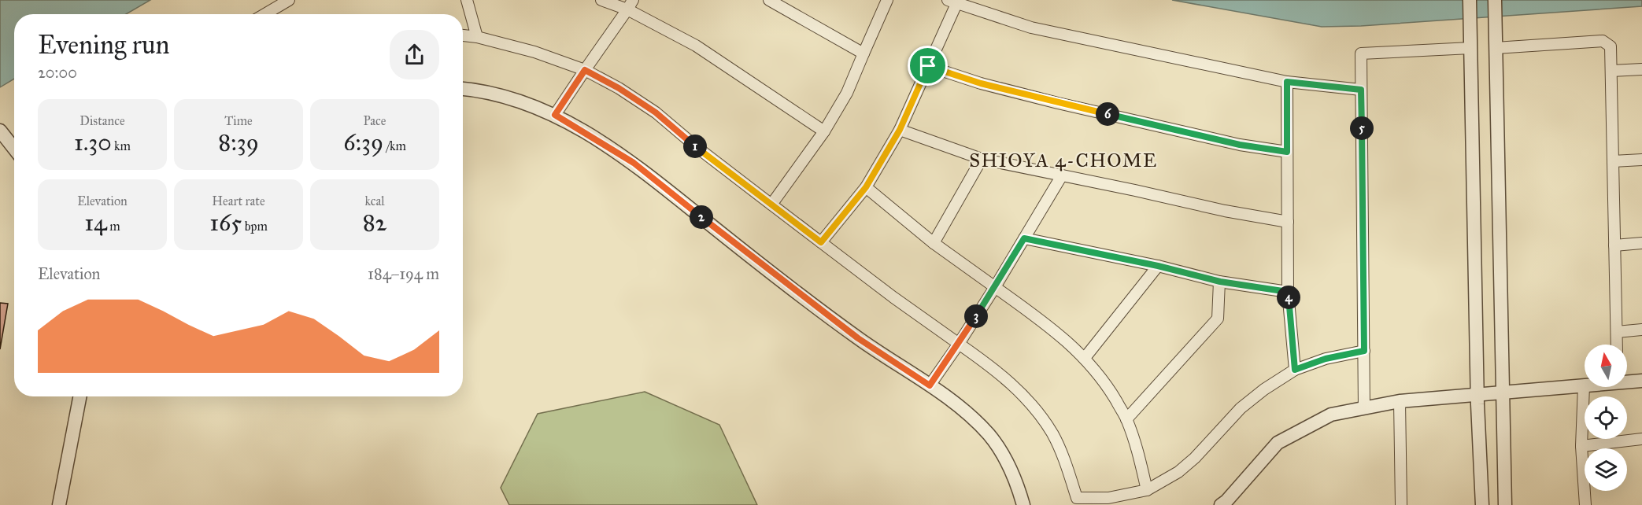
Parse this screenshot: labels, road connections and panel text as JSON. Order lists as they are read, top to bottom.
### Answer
{
  "districts": ["SHIOYA 4-CHOME"],
  "north": "top",
  "page": {
    "heading": ["Evening run", "20:00"],
    "stats": [
      ["Distance", "1.30 km"],
      ["Time", "8:39"],
      ["Pace", "6:39 /km"],
      ["Elevation", "14 m"],
      ["Heart rate", "165 bpm"],
      ["kcal", "82"]
    ],
    "pins": [
      "6",
      "5",
      "1",
      "2",
      "4",
      "3"
    ],
    "chart": ["Elevation", "184–194 m"]
  }
}
